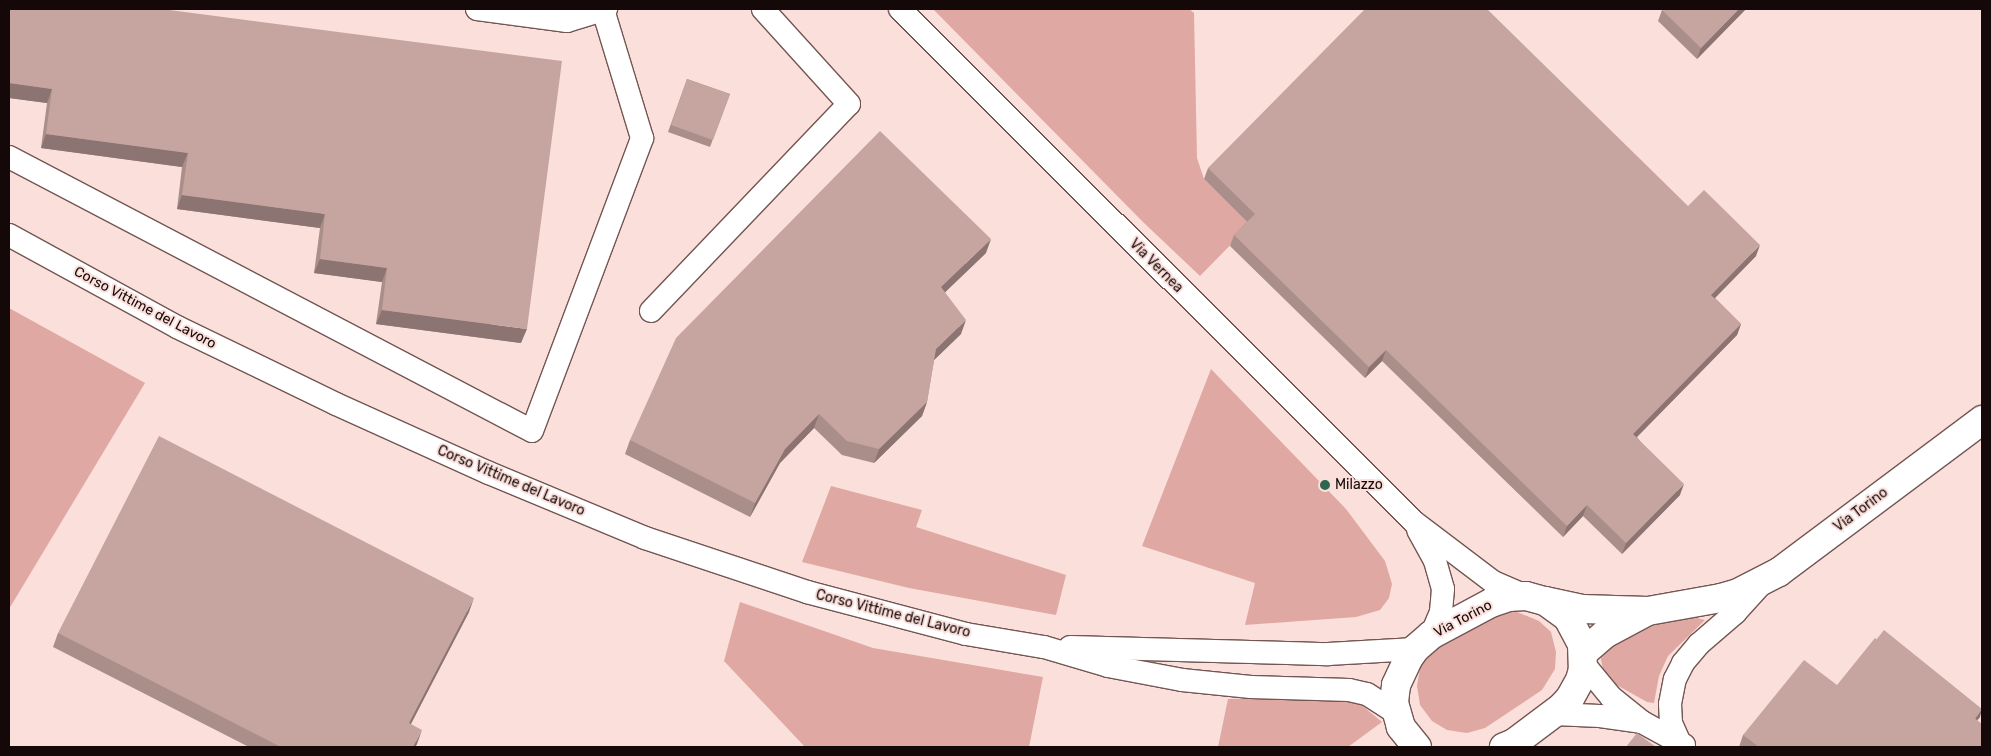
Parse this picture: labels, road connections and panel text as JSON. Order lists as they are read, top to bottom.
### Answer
{
  "streets": {
    "main road": ["Via Torino"],
    "street": ["Via Vernea", "Corso Vittime del Lavoro"]
  },
  "places": ["Milazzo"]
}
